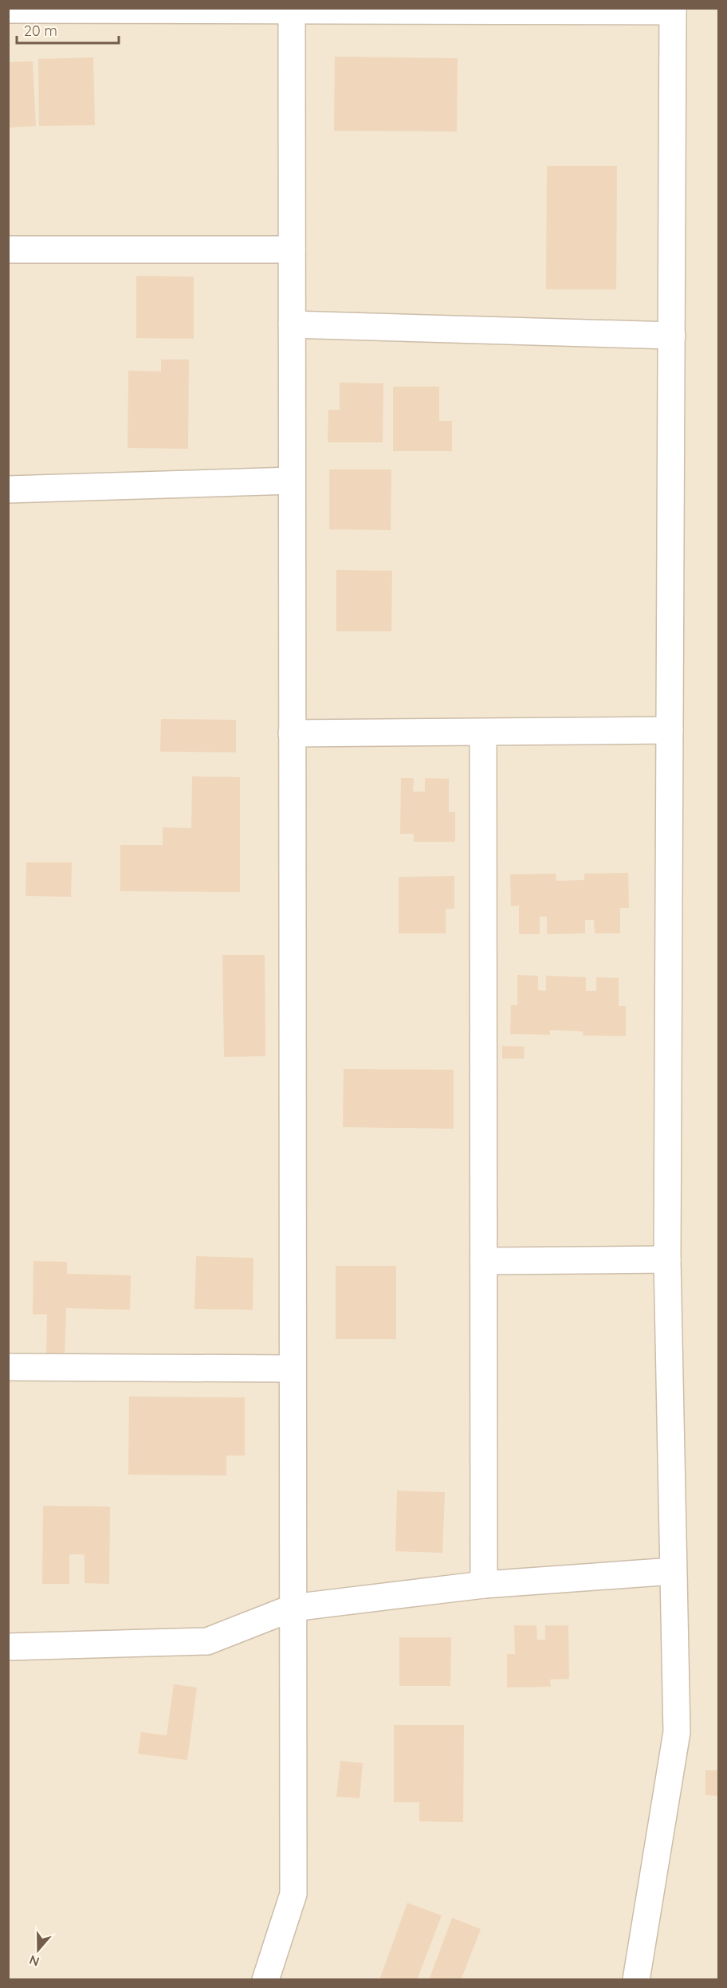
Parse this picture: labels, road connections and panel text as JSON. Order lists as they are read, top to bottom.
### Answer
{
  "scale_bar": "20 m",
  "north": "bottom"
}
